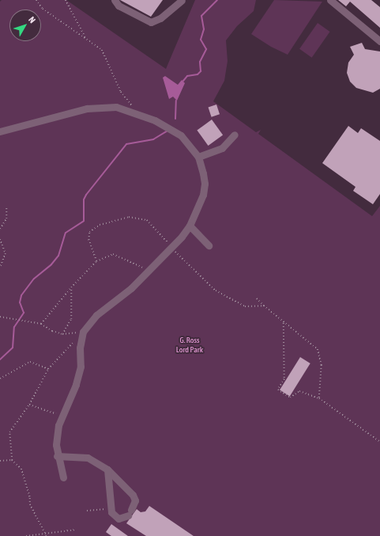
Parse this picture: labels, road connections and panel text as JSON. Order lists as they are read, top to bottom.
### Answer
{
  "parks": ["G. Ross Lord Park"],
  "north": "top right"
}
